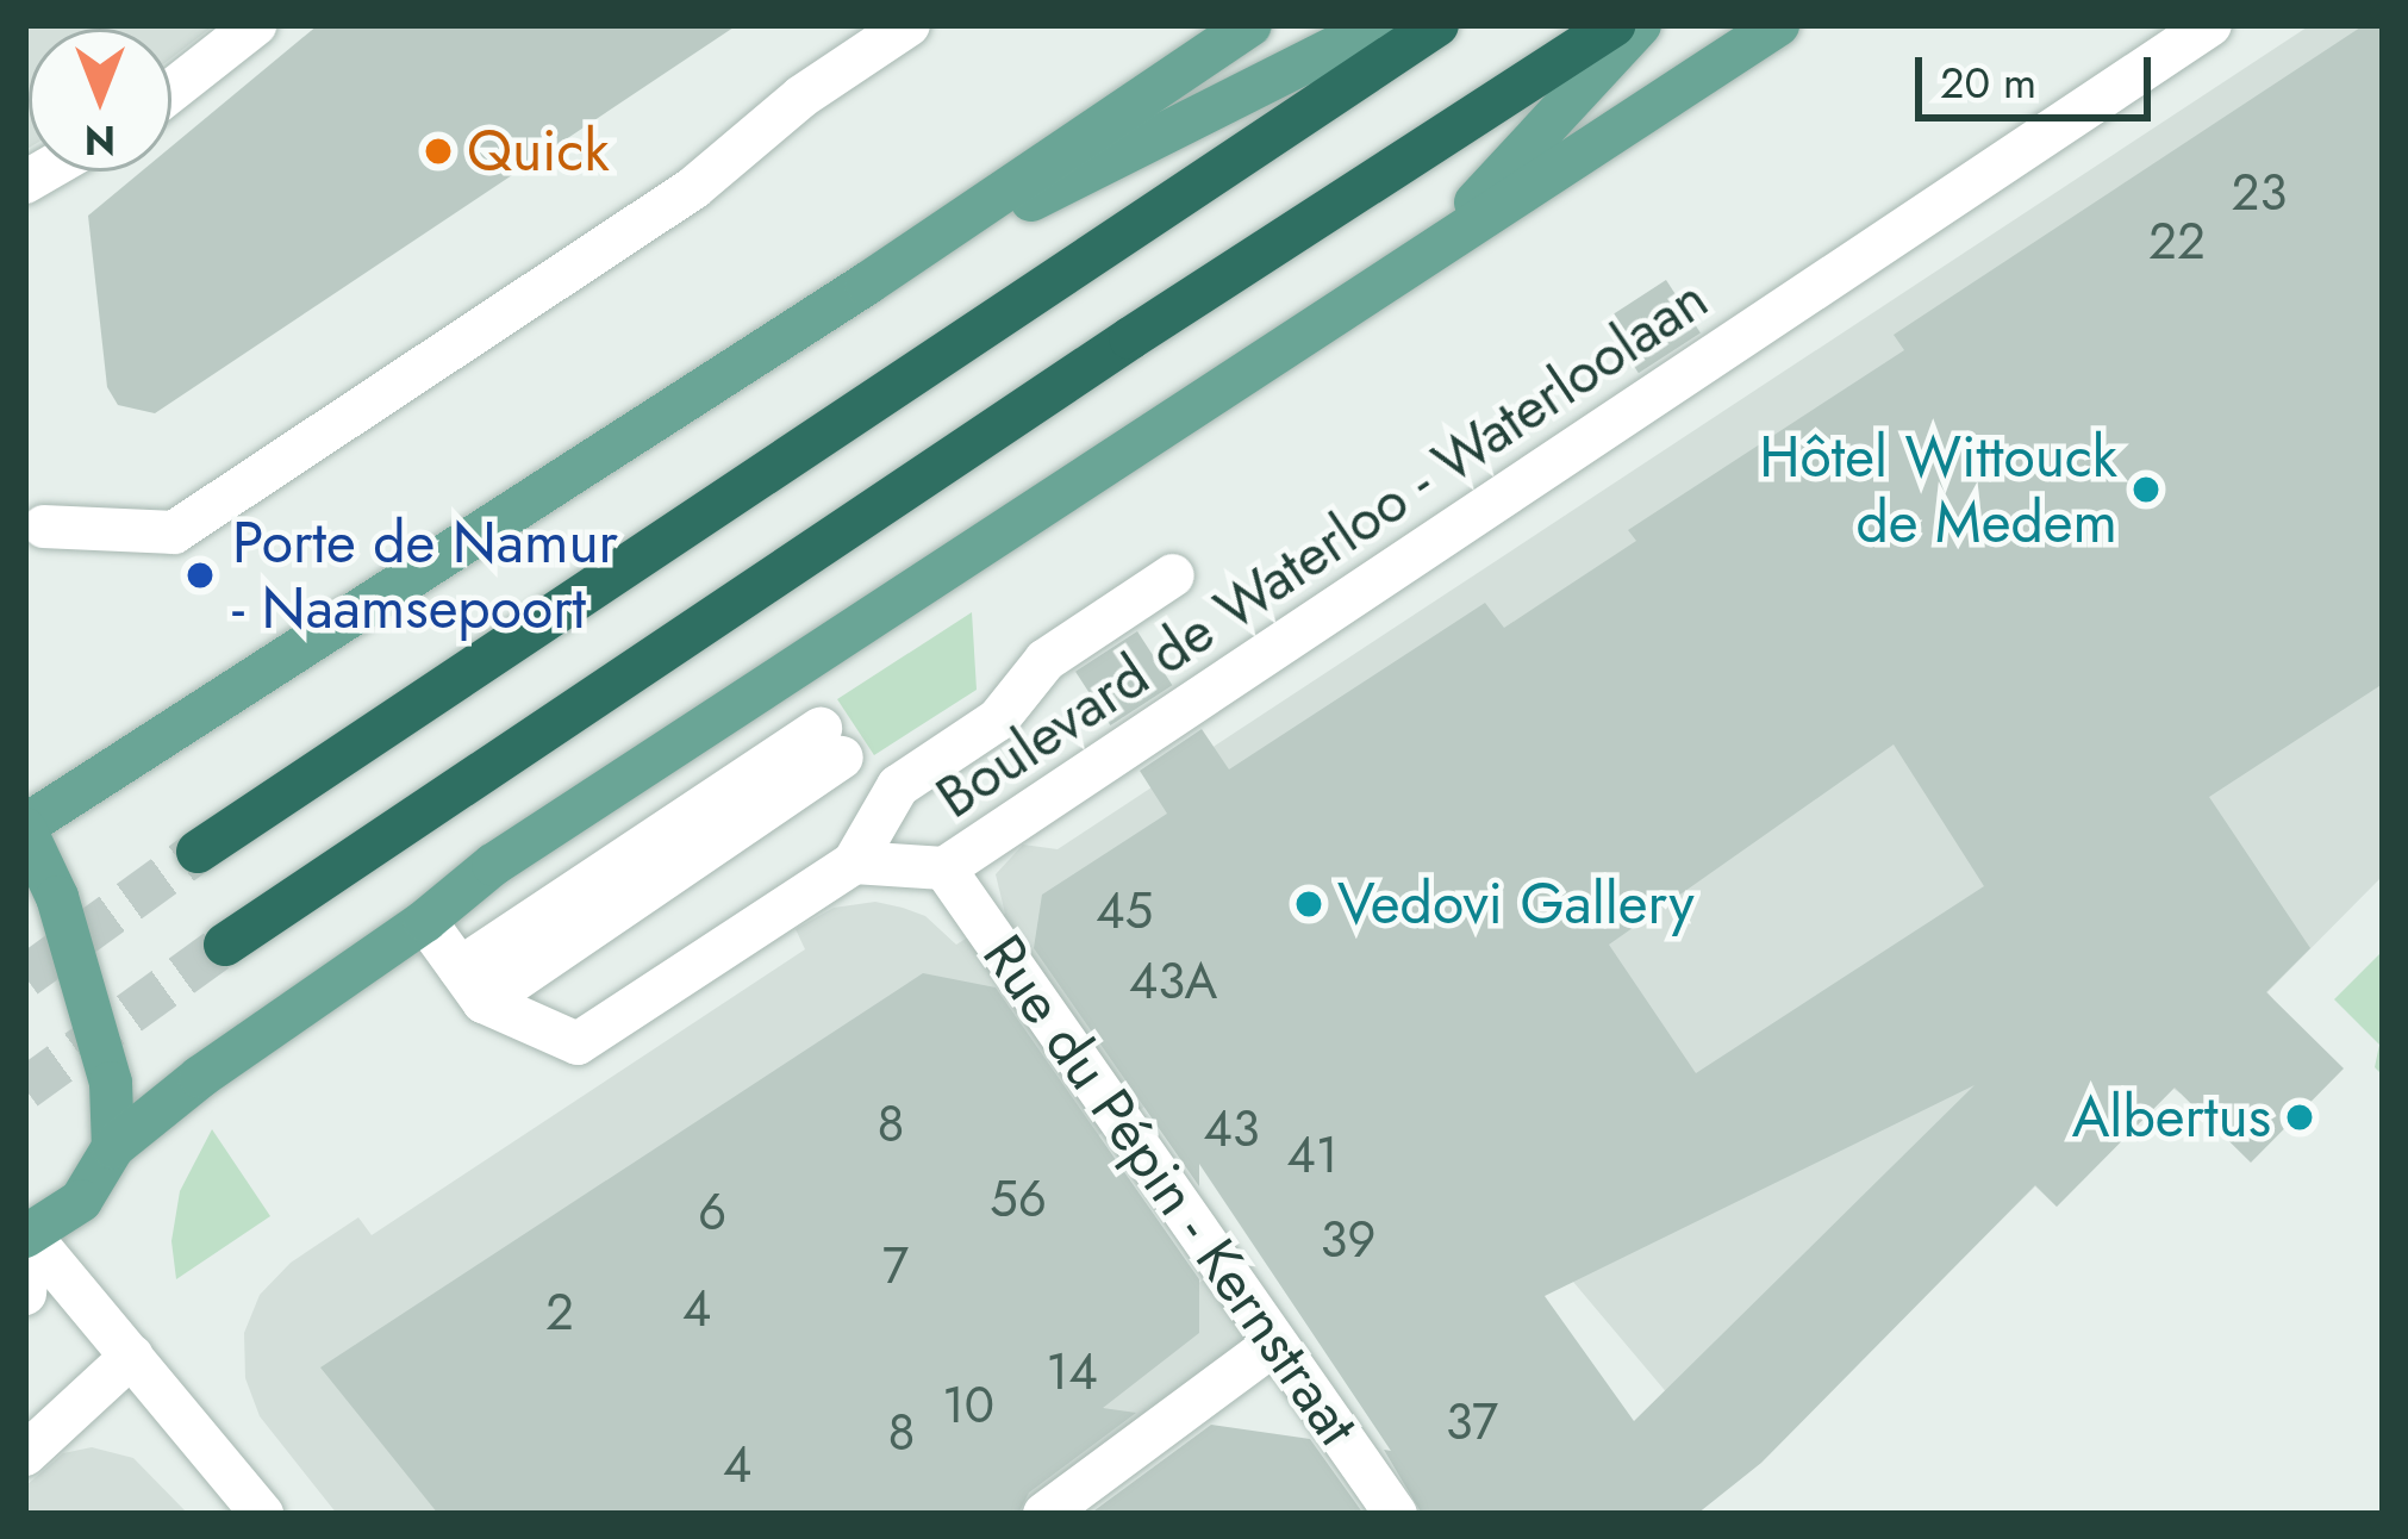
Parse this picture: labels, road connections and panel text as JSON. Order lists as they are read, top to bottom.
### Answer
{
  "streets": {
    "street": ["Boulevard de Waterloo - Waterloolaan", "Rue du Pépin - Kernstraat"]
  },
  "crossings": [
    ["Boulevard de Waterloo - Waterloolaan", "Rue du Pépin - Kernstraat"]
  ],
  "places": [
    "Quick",
    "Hôtel Wittouck de Medem",
    "Porte de Namur - Naamsepoort",
    "Vedovi Gallery",
    "Albertus"
  ],
  "house_numbers": [
    "23",
    "22",
    "45",
    "43A",
    "8",
    "43",
    "41",
    "56",
    "6",
    "39",
    "7",
    "4",
    "2",
    "14",
    "10",
    "37",
    "8",
    "4"
  ],
  "scale_bar": "20 m",
  "north": "bottom"
}
